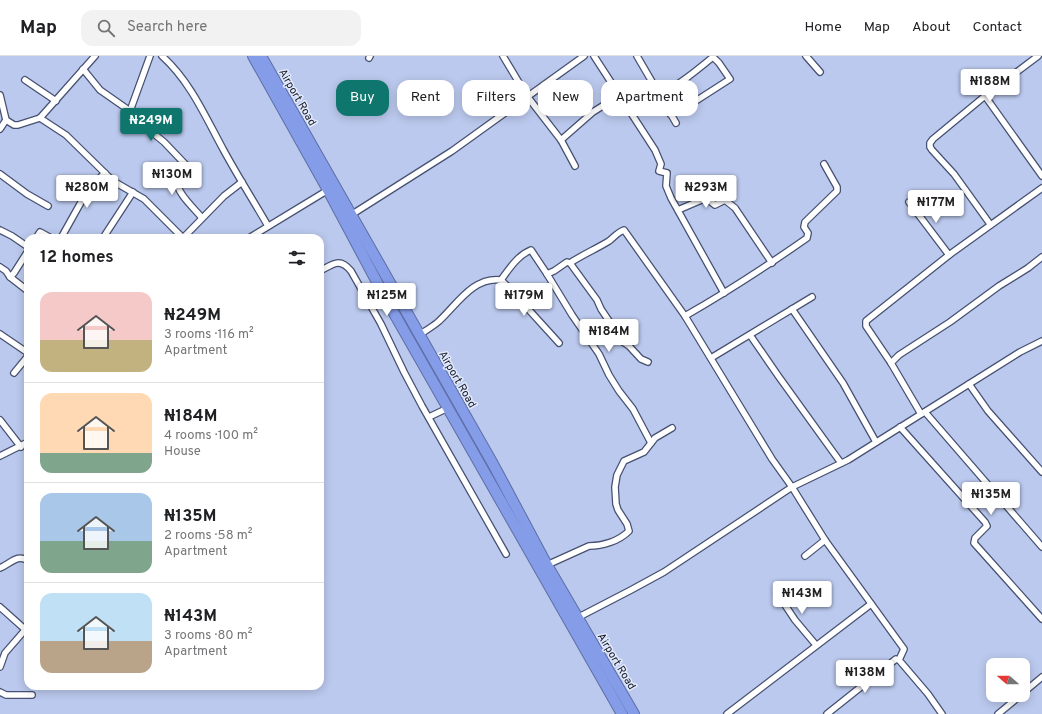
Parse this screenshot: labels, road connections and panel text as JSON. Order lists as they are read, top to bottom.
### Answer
{
  "streets": {
    "highway": ["Airport Road"]
  },
  "north": "left",
  "page": {
    "header": "Map",
    "search": "Search here",
    "nav": [
      "Home",
      "Map",
      "About",
      "Contact"
    ],
    "price": [
      "₦188M",
      "₦249M",
      "₦130M",
      "₦280M",
      "₦293M",
      "₦177M",
      "₦125M",
      "₦179M",
      "₦184M",
      "₦135M",
      "₦143M",
      "₦138M"
    ],
    "chip": [
      "Buy",
      "Rent",
      "Filters",
      "New",
      "Apartment"
    ],
    "heading": "12 homes",
    "list": [
      {
        "name": "₦249M",
        "note": "3 rooms · 116 m² · Apartment"
      },
      {
        "name": "₦184M",
        "note": "4 rooms · 100 m² · House"
      },
      {
        "name": "₦135M",
        "note": "2 rooms · 58 m² · Apartment"
      },
      {
        "name": "₦143M",
        "note": "3 rooms · 80 m² · Apartment"
      }
    ]
  }
}
